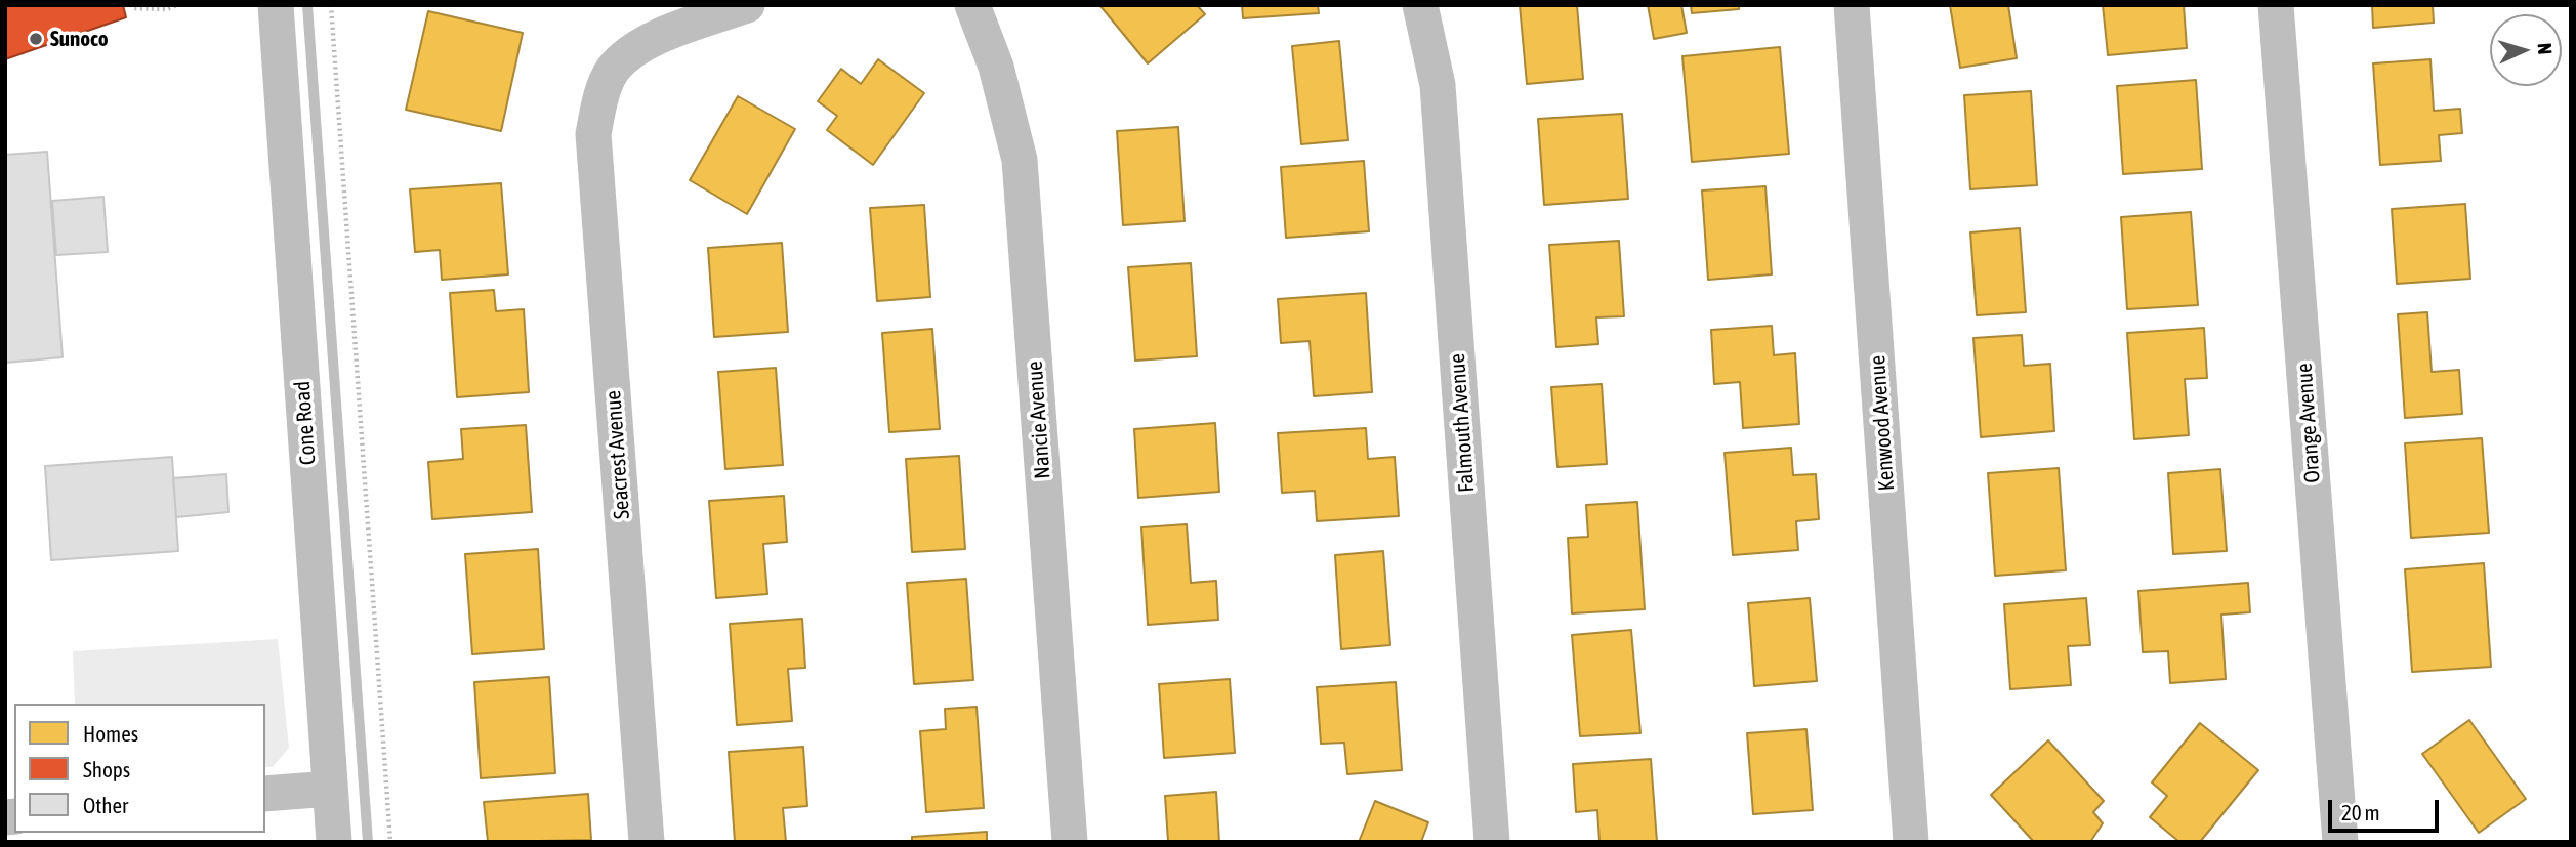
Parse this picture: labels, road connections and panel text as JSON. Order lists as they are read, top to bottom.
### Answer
{
  "streets": {
    "street": [
      "Nancie Avenue",
      "Cone Road",
      "Falmouth Avenue",
      "Kenwood Avenue",
      "Orange Avenue",
      "Seacrest Avenue"
    ]
  },
  "places": ["Sunoco"],
  "legend": ["Homes", "Shops", "Other"],
  "scale_bar": "20 m",
  "north": "right"
}
